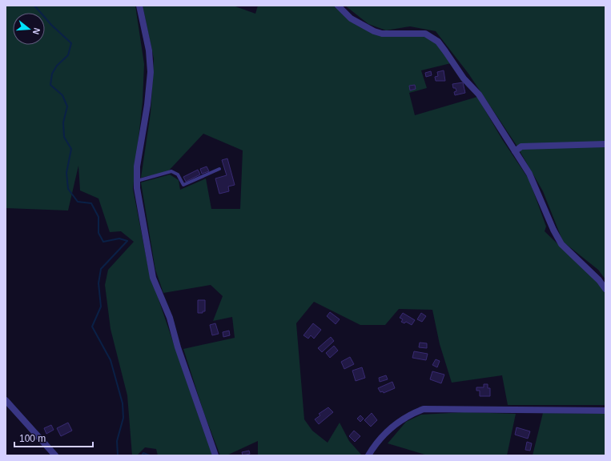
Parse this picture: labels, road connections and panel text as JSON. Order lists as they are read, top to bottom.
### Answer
{
  "scale_bar": "100 m",
  "north": "right"
}
